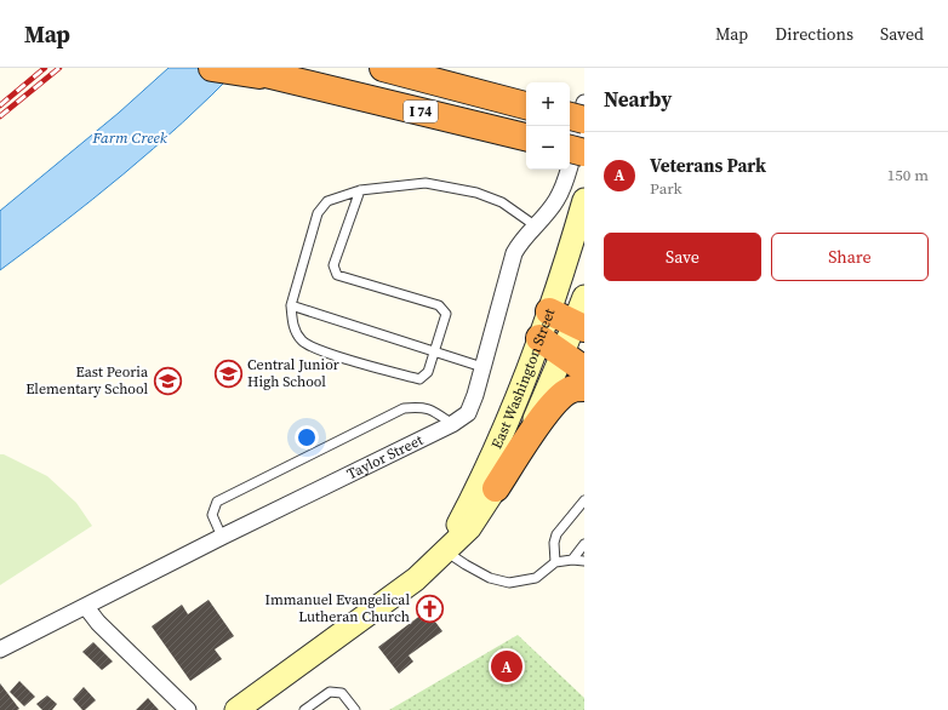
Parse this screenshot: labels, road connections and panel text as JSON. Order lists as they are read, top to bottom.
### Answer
{
  "streets": {
    "highway": ["I 74"],
    "main road": ["East Washington Street"],
    "street": ["Taylor Street"]
  },
  "water": ["Farm Creek"],
  "places": {
    "school or university": ["Central Junior High School", "East Peoria Elementary School"],
    "church": ["Immanuel Evangelical Lutheran Church"]
  },
  "page": {
    "header": "Map",
    "nav": ["Map", "Directions", "Saved"],
    "heading": "Nearby",
    "map_buttons": ["+", "−"],
    "list": [
      {
        "mark": "A",
        "name": "Veterans Park",
        "note": "Park",
        "value": "150 m"
      }
    ],
    "buttons": ["Save", "Share"],
    "pins": "A"
  }
}
